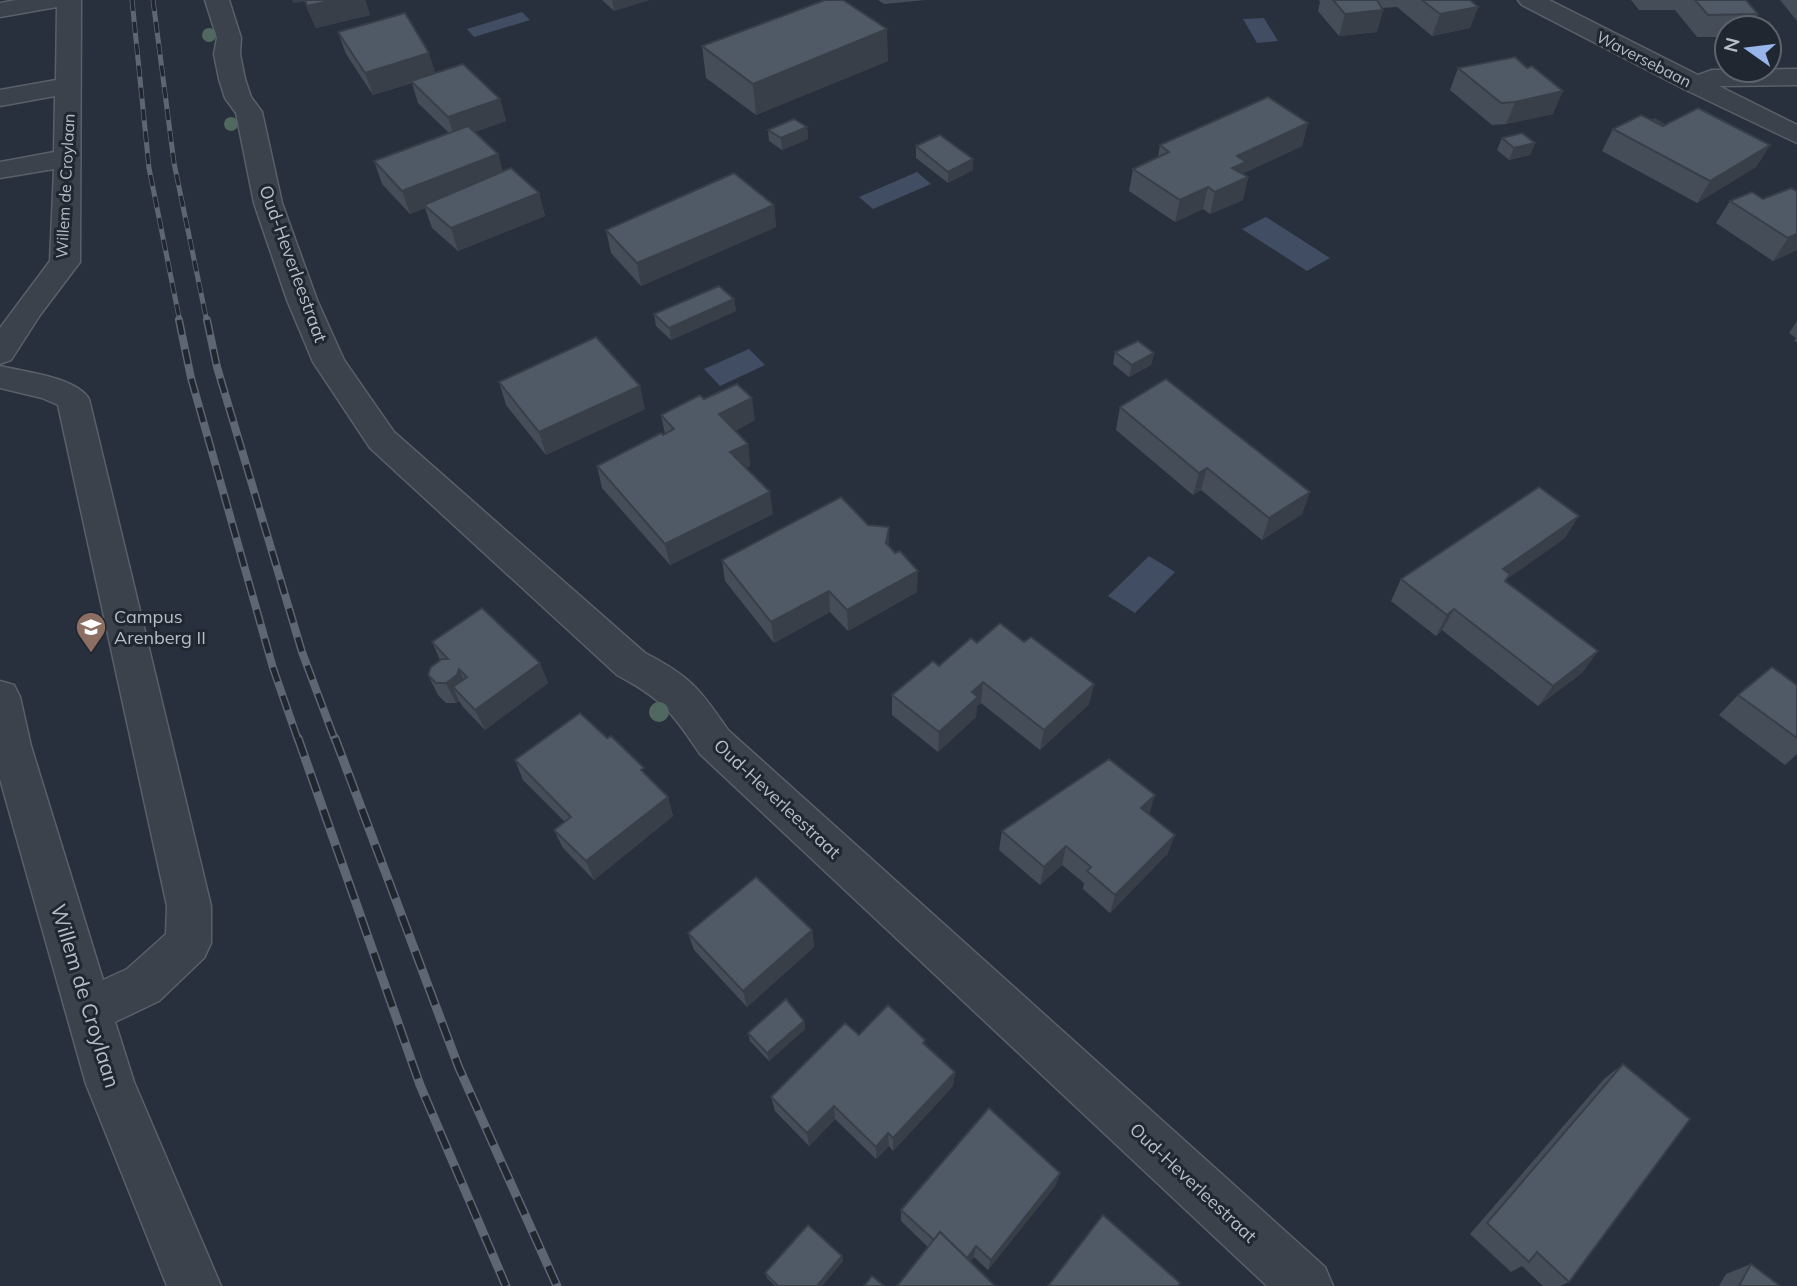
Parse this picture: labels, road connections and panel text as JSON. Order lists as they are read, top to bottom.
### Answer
{
  "streets": {
    "street": ["Waversebaan", "Willem de Croylaan", "Oud-Heverleestraat"]
  },
  "places": {
    "school or university": ["Campus Arenberg II"]
  },
  "north": "left"
}
